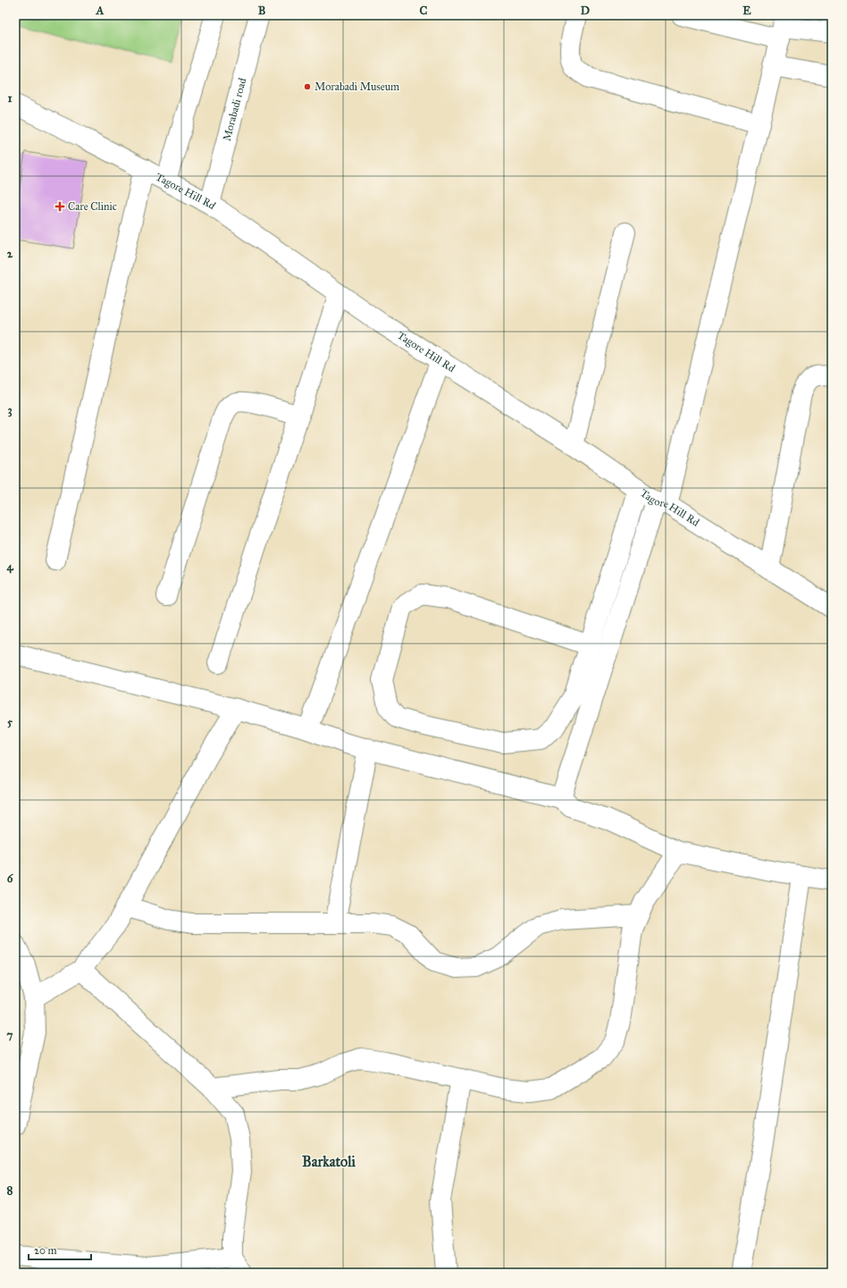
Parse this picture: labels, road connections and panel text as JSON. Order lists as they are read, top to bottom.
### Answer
{
  "streets": {
    "street": ["Morabadi road", "Tagore Hill Rd"]
  },
  "crossings": [
    ["Morabadi road", "Tagore Hill Rd"]
  ],
  "districts": ["Barkatoli"],
  "places": {
    "other": ["Morabadi Museum"],
    "health": ["Care Clinic"]
  },
  "scale_bar": "20 m",
  "grid": {
    "columns": [
      "A",
      "B",
      "C",
      "D",
      "E"
    ],
    "rows": [
      "1",
      "2",
      "3",
      "4",
      "5",
      "6",
      "7",
      "8"
    ]
  }
}
